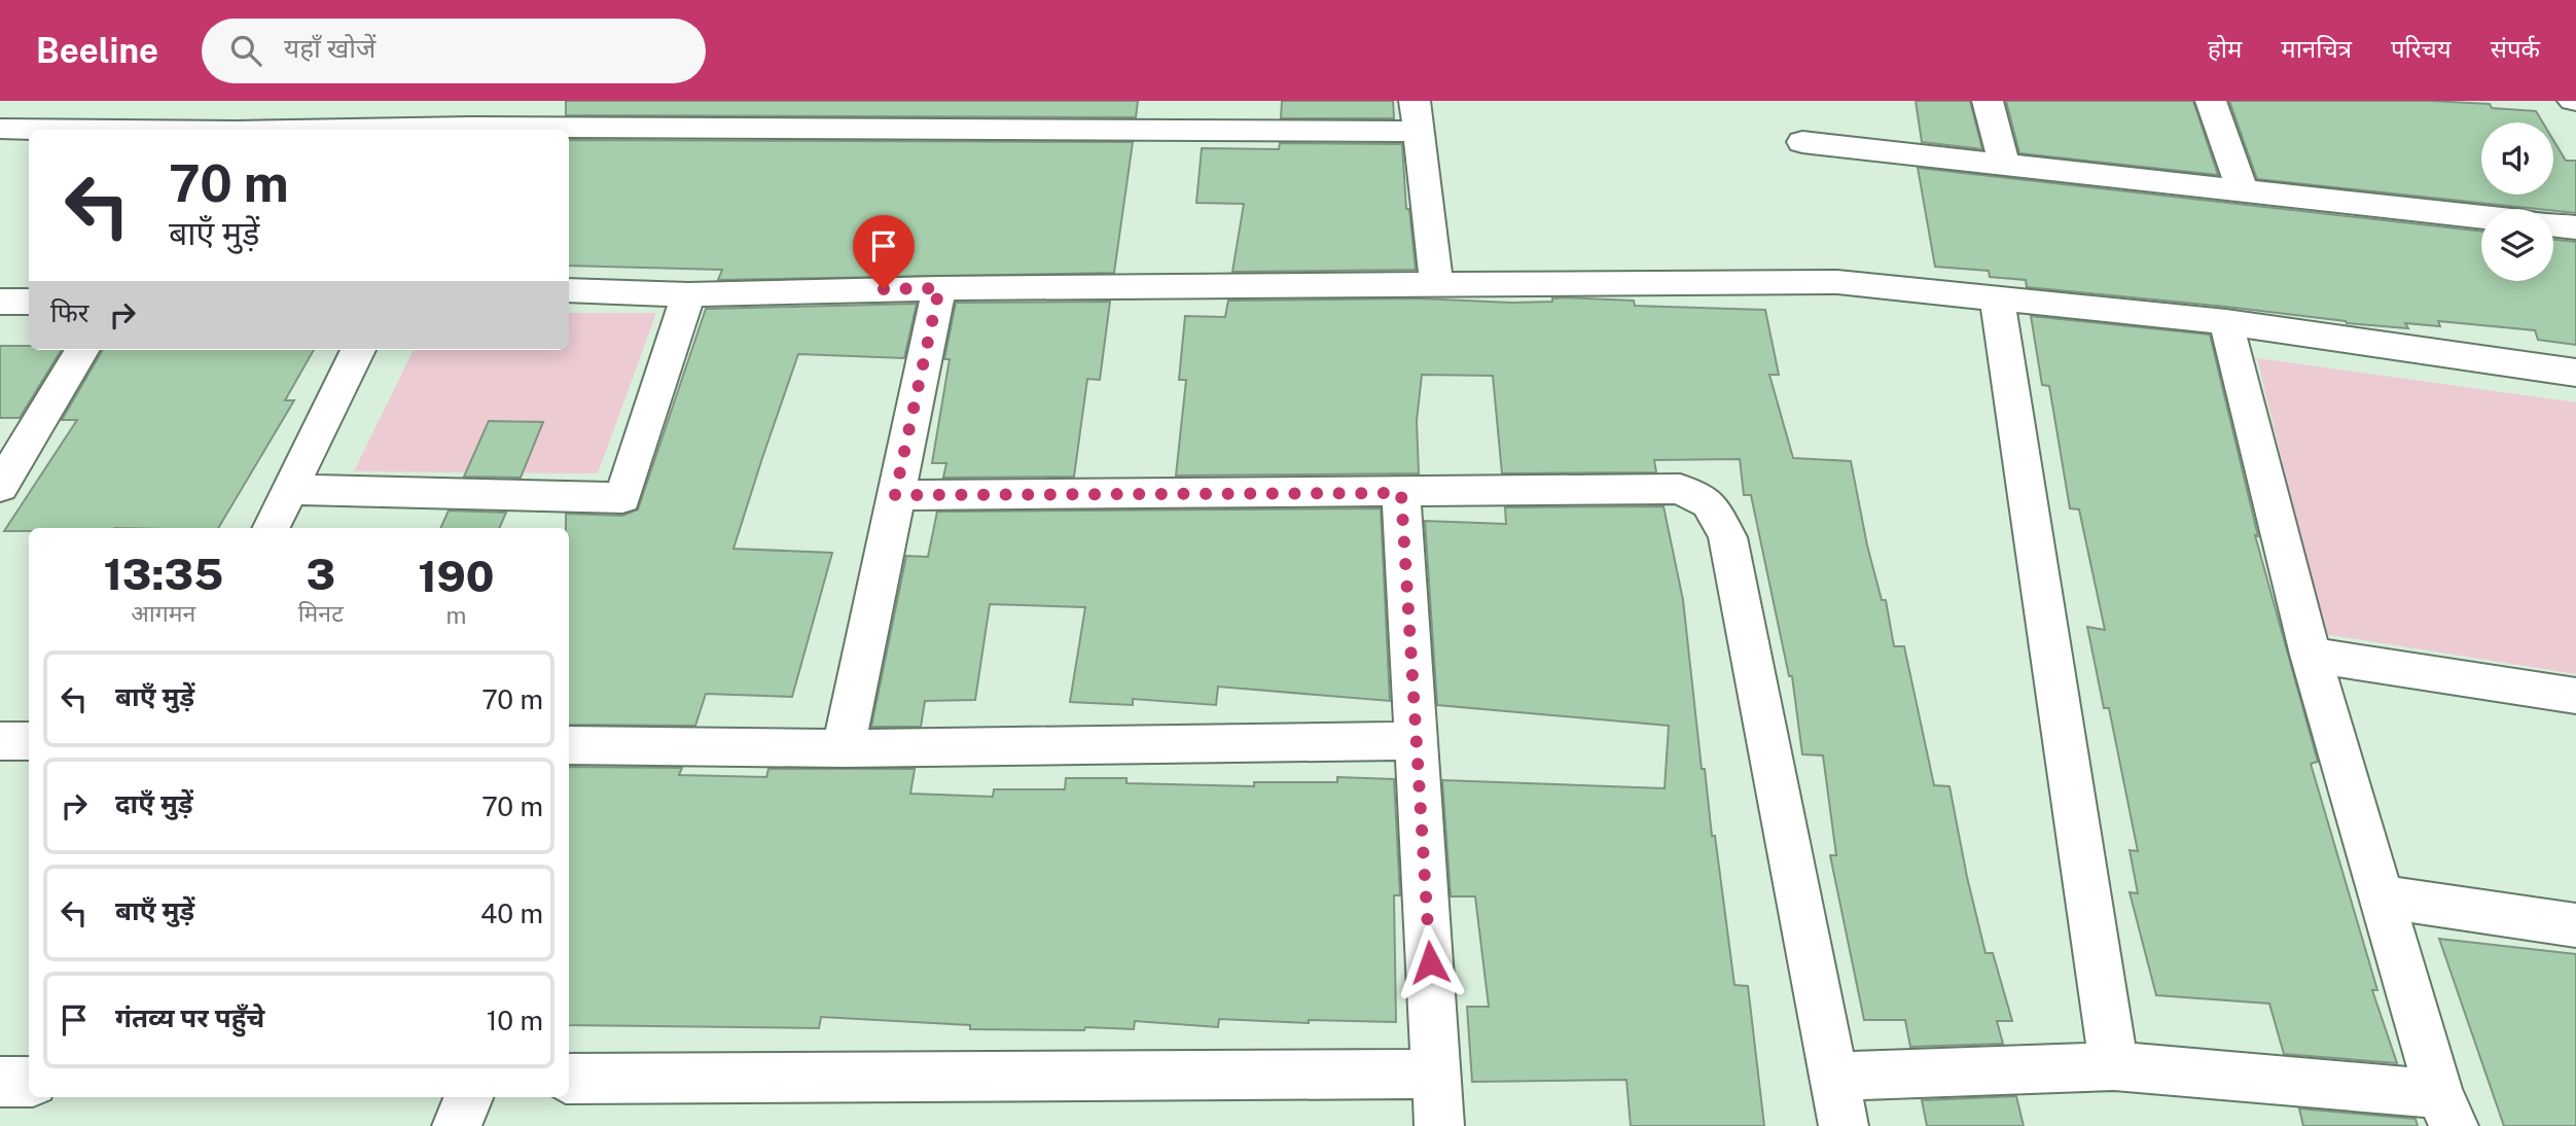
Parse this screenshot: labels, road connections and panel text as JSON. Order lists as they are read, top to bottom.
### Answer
{
  "page": {
    "header": "Beeline",
    "search": "यहाँ खोजें",
    "nav": [
      "होम",
      "मानचित्र",
      "परिचय",
      "संपर्क"
    ],
    "turn": ["70 m", "बाएँ मुड़ें"],
    "then": "फिर",
    "eta": [
      "13:35",
      "आगमन",
      "3",
      "मिनट",
      "190",
      "m"
    ],
    "list": [
      {
        "name": "बाएँ मुड़ें",
        "value": "70 m"
      },
      {
        "name": "दाएँ मुड़ें",
        "value": "70 m"
      },
      {
        "name": "बाएँ मुड़ें",
        "value": "40 m"
      },
      {
        "name": "गंतव्य पर पहुँचे",
        "value": "10 m"
      }
    ]
  }
}
